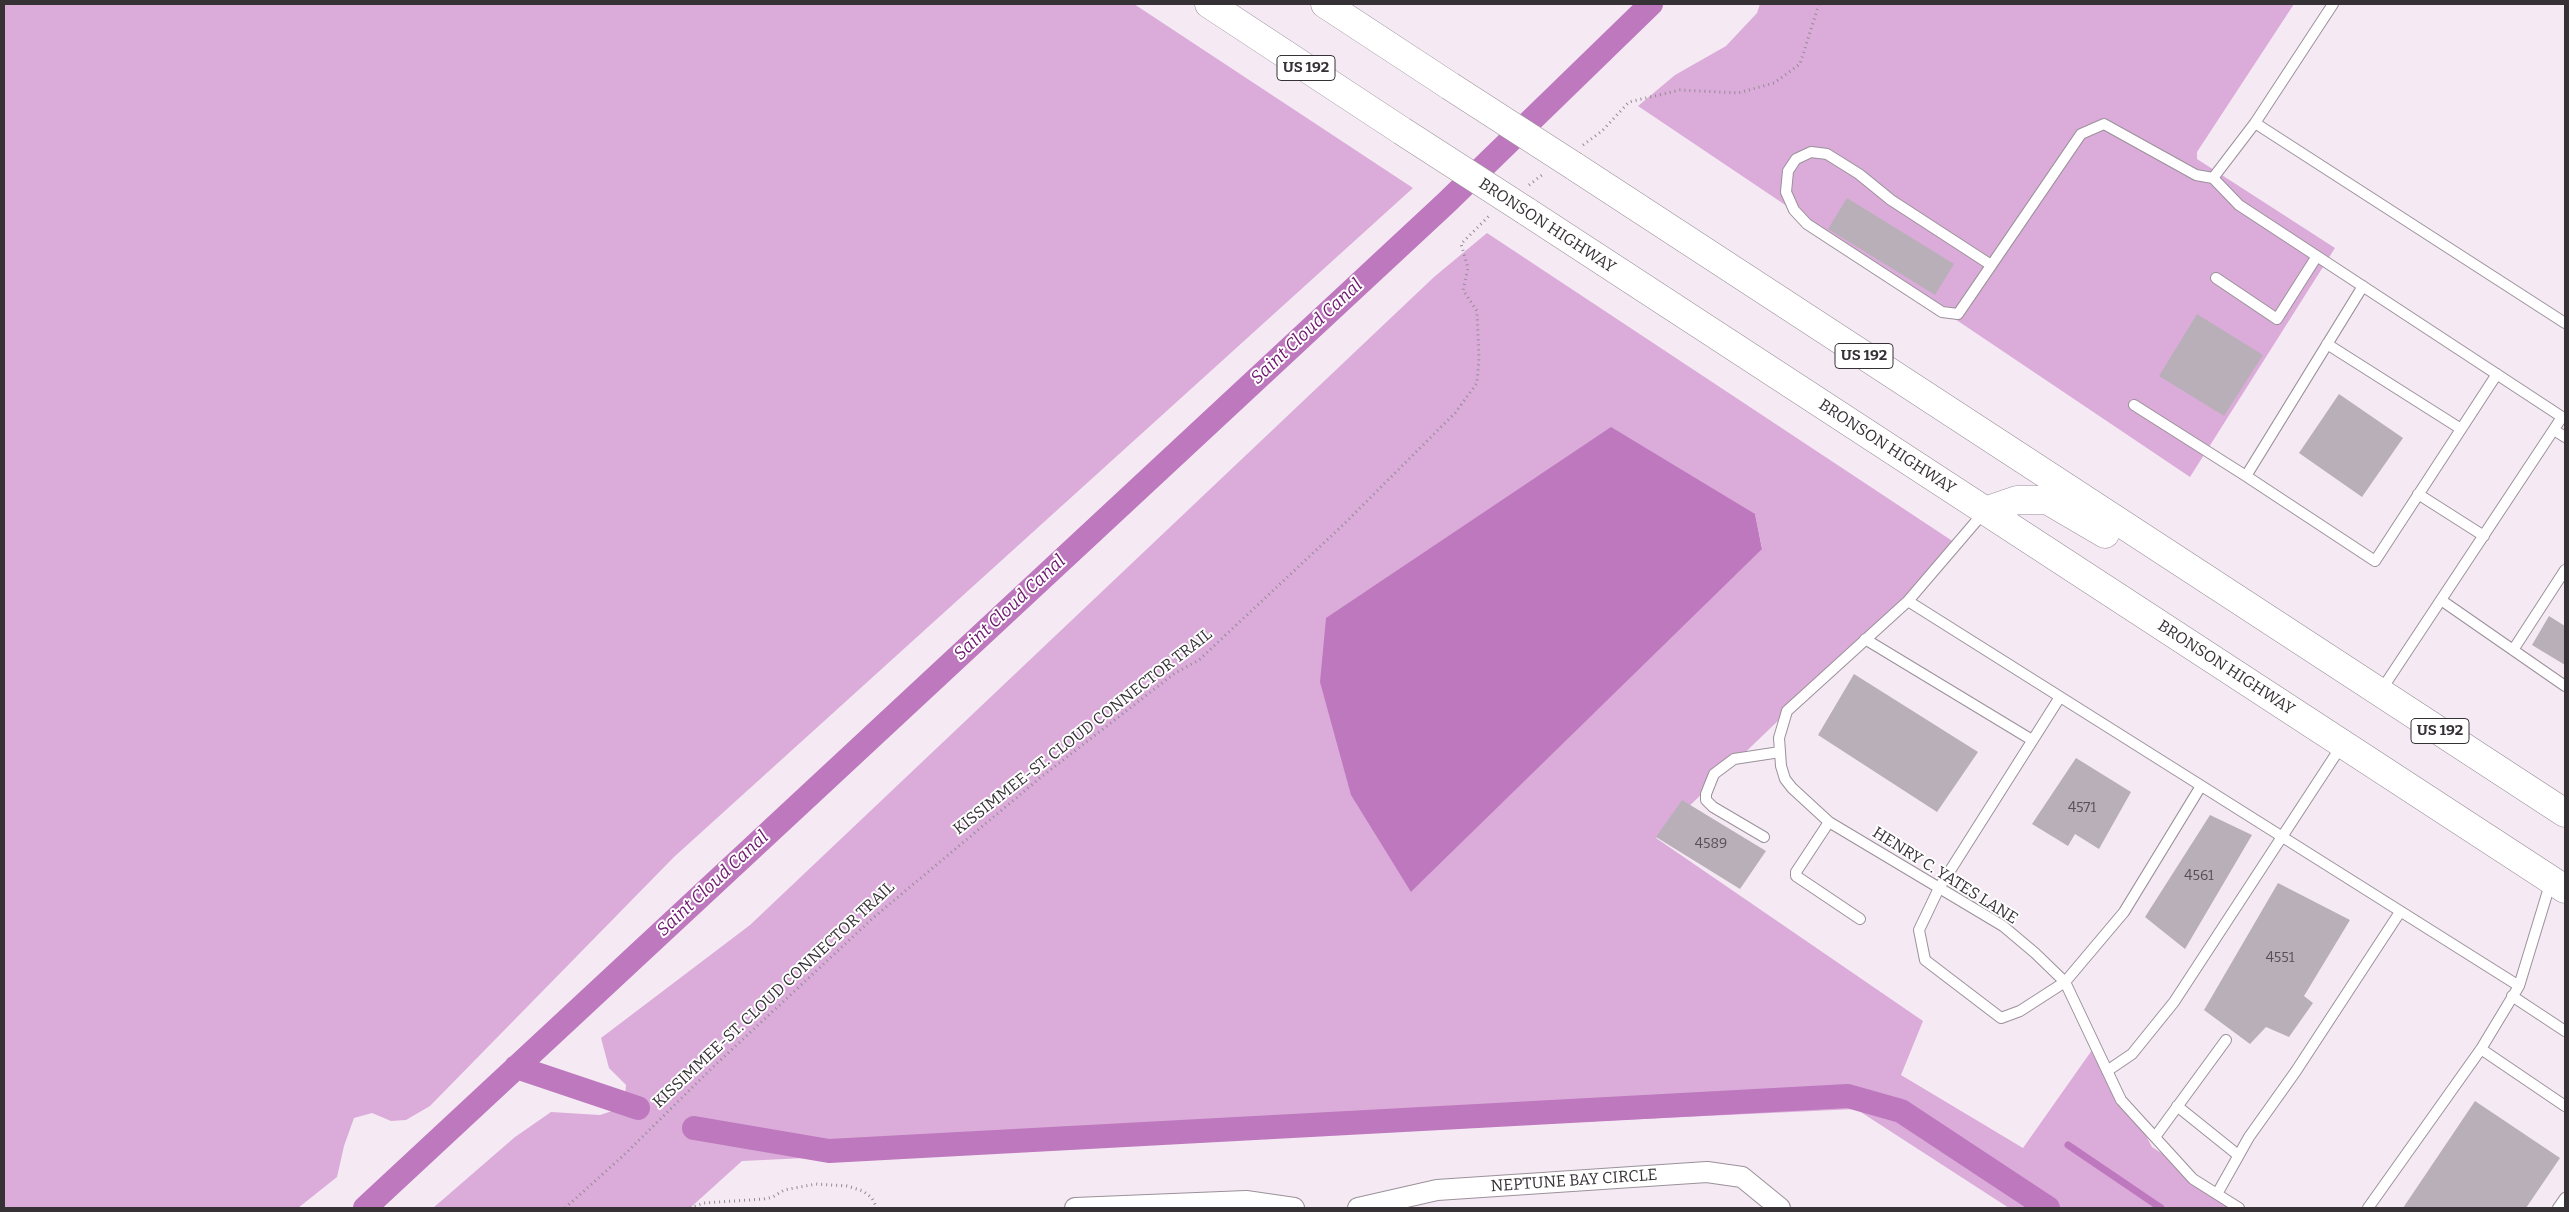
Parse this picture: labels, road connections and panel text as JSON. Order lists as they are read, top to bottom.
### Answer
{
  "streets": {
    "highway": ["US 192", "BRONSON HIGHWAY"],
    "street": ["NEPTUNE BAY CIRCLE"],
    "lane": ["HENRY C. YATES LANE"],
    "path": ["KISSIMMEE-ST. CLOUD CONNECTOR TRAIL"]
  },
  "crossings": [
    ["BRONSON HIGHWAY", "HENRY C. YATES LANE"]
  ],
  "water": ["Saint Cloud Canal"],
  "house_numbers": [
    "4571",
    "4589",
    "4561",
    "4551"
  ]
}
